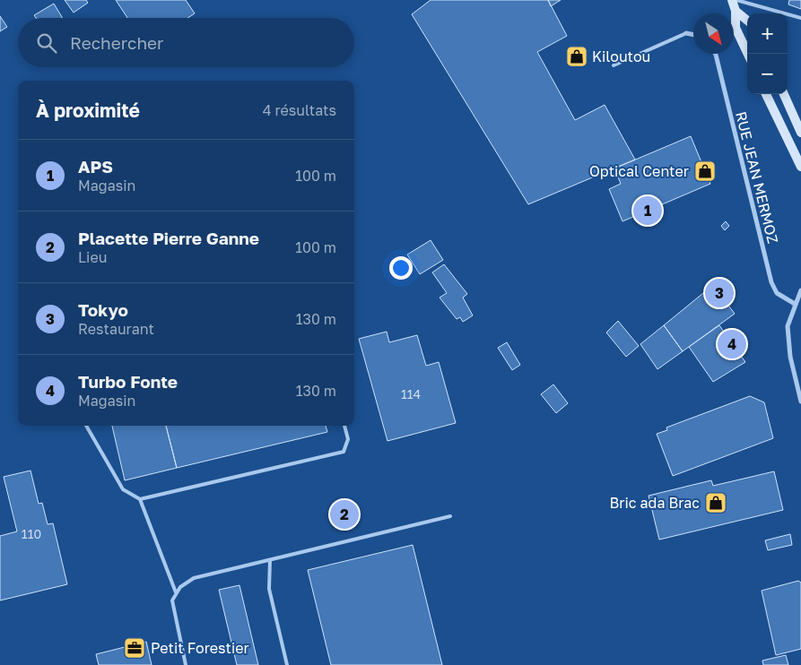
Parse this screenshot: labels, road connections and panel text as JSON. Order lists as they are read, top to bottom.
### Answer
{
  "streets": {
    "street": ["RUE JEAN MERMOZ"]
  },
  "places": {
    "shop": ["Kiloutou", "Optical Center", "Bric ada Brac"],
    "office": ["Petit Forestier"]
  },
  "house_numbers": ["114", "110"],
  "north": "bottom right",
  "page": {
    "map_buttons": ["+", "−"],
    "search": "Rechercher",
    "heading": ["À proximité", "4 résultats"],
    "list": [
      {
        "mark": "1",
        "name": "APS",
        "note": "Magasin",
        "value": "100 m"
      },
      {
        "mark": "2",
        "name": "Placette Pierre Ganne",
        "note": "Lieu",
        "value": "100 m"
      },
      {
        "mark": "3",
        "name": "Tokyo",
        "note": "Restaurant",
        "value": "130 m"
      },
      {
        "mark": "4",
        "name": "Turbo Fonte",
        "note": "Magasin",
        "value": "130 m"
      }
    ],
    "pins": [
      "1",
      "3",
      "4",
      "2"
    ]
  }
}
